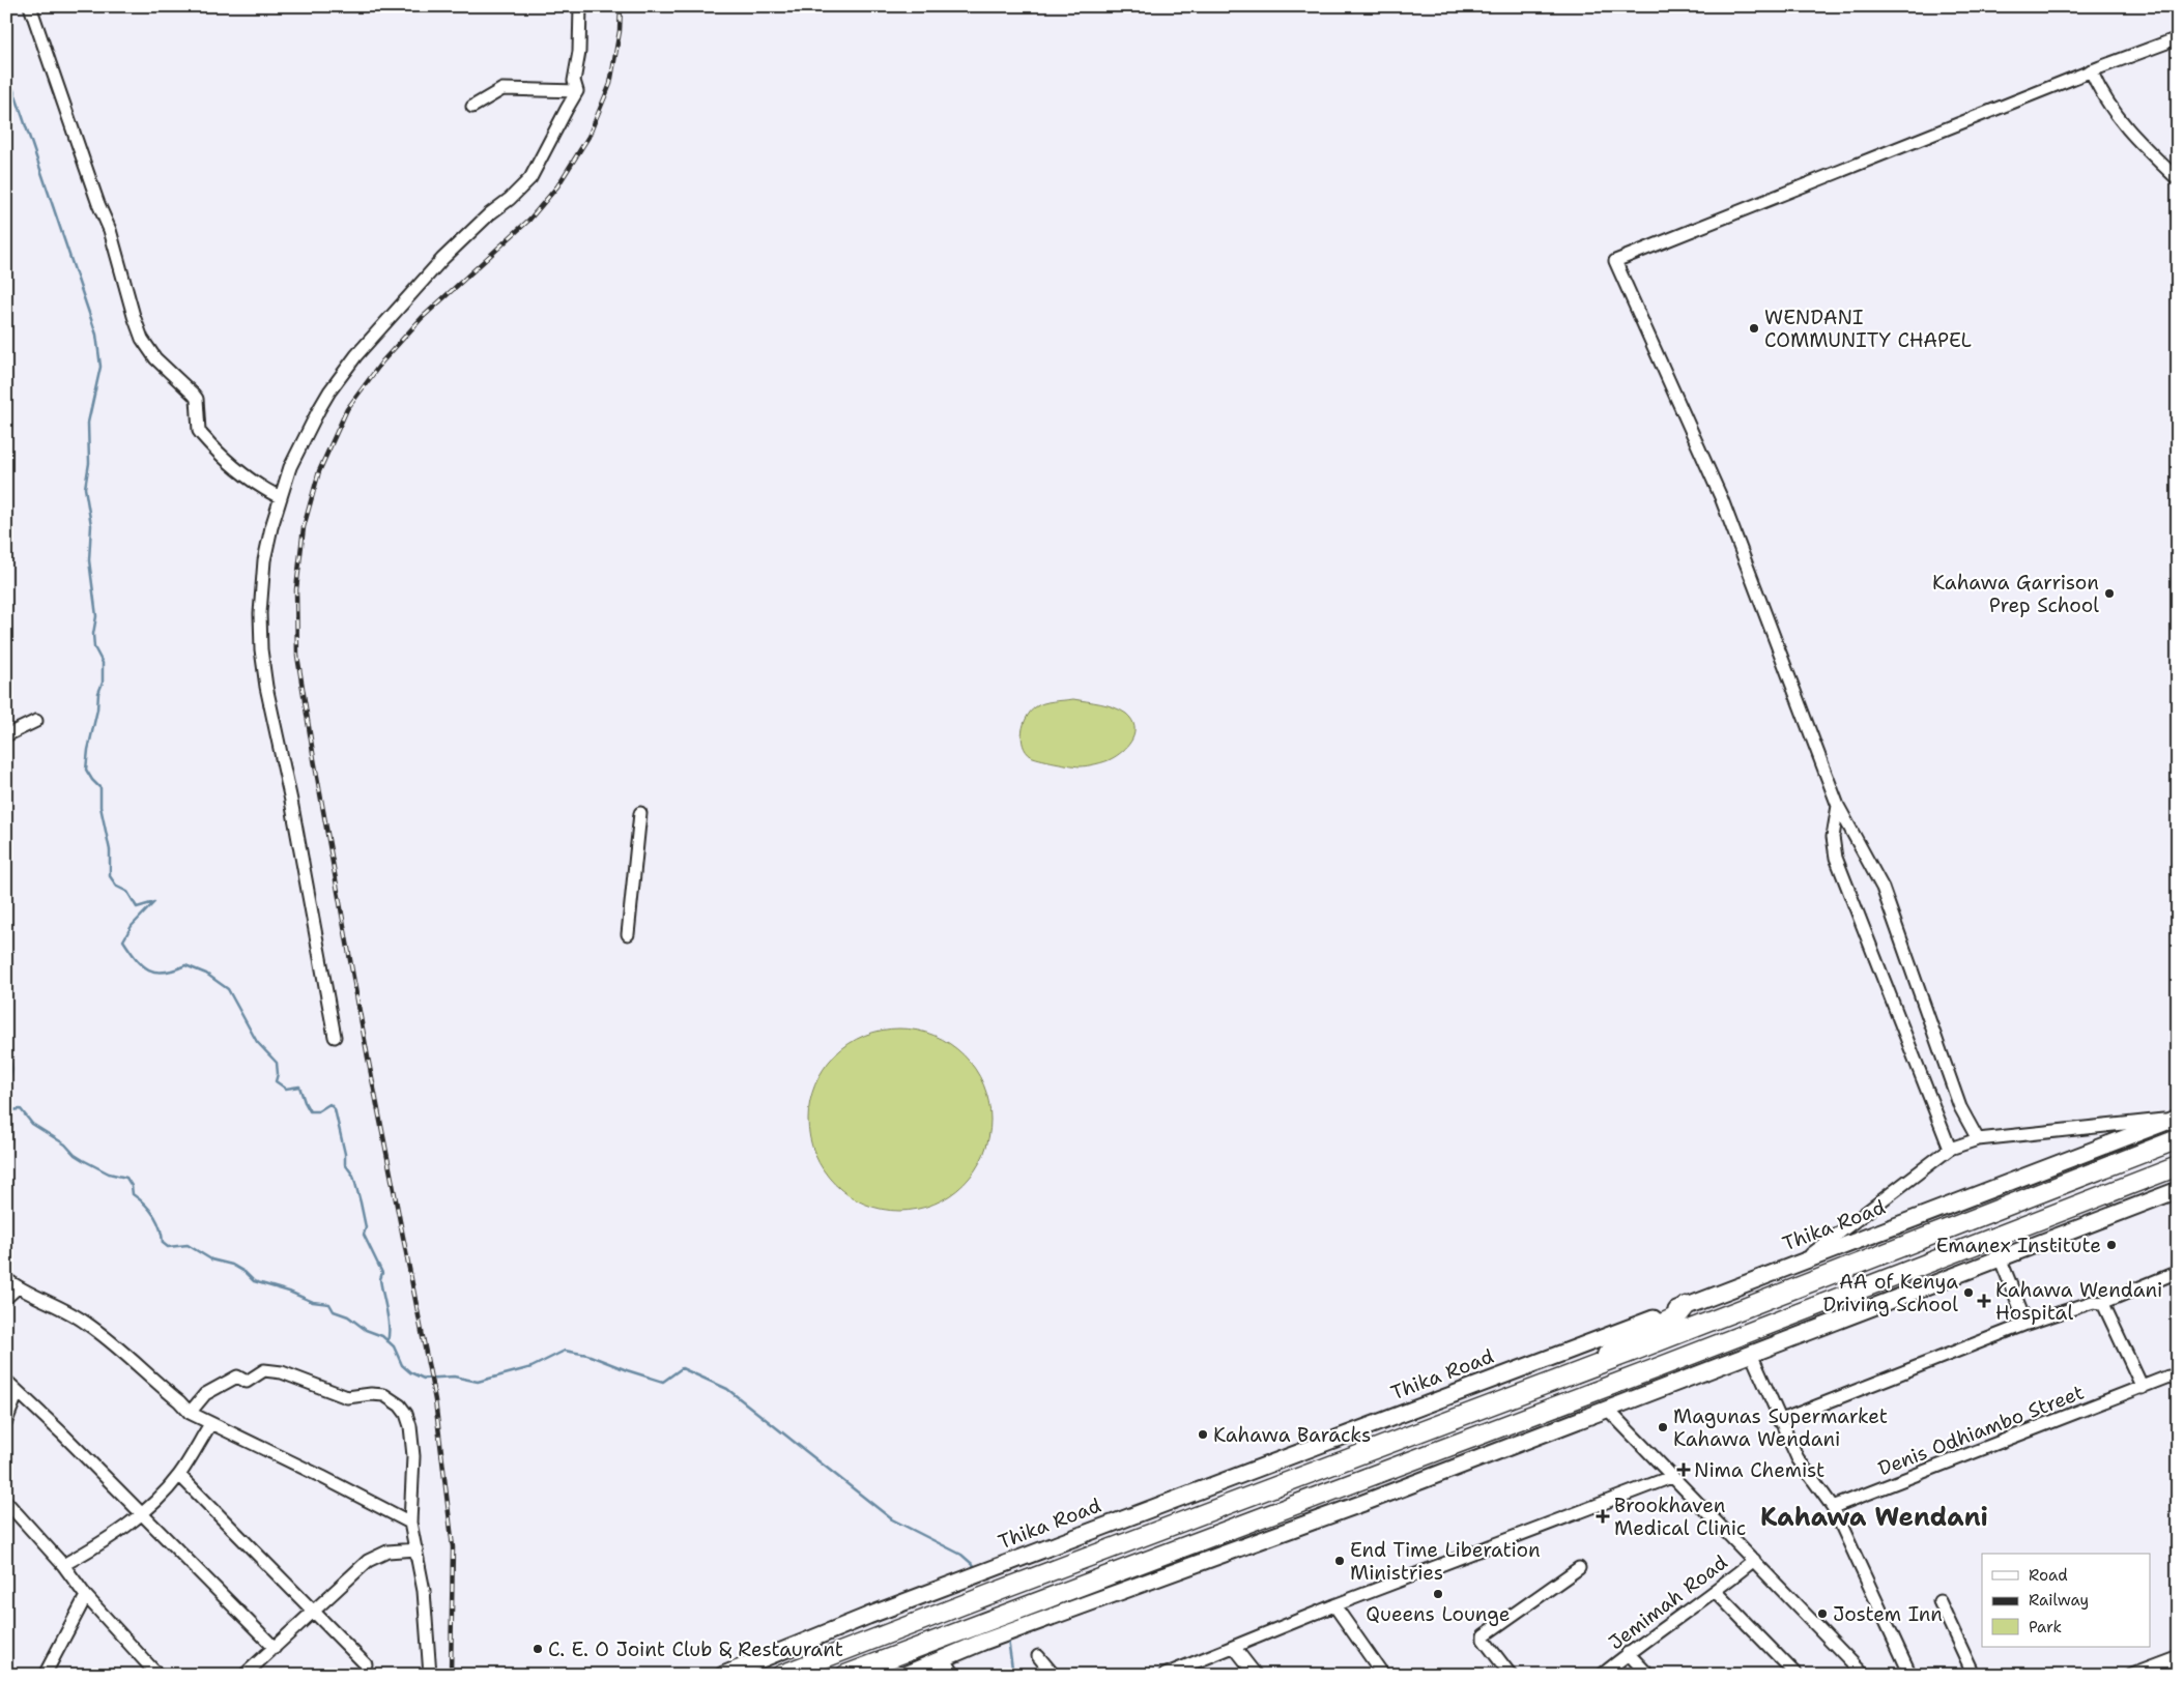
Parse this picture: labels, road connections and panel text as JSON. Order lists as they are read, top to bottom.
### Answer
{
  "streets": {
    "main road": ["Thika Road"],
    "street": ["Denis Odhiambo Street", "Jemimah Road"]
  },
  "districts": ["Kahawa Wendani"],
  "places": {
    "other": [
      "WENDANI COMMUNITY CHAPEL",
      "Kahawa Garrison Prep School",
      "Emanex Institute",
      "AA of Kenya Driving School",
      "Magunas Supermarket Kahawa Wendani",
      "Kahawa Baracks",
      "End Time Liberation Ministries",
      "Queens Lounge",
      "Jostem Inn",
      "C. E. O Joint Club & Restaurant"
    ],
    "health": ["Kahawa Wendani Hospital", "Nima Chemist", "Brookhaven Medical Clinic"]
  },
  "legend": ["Road", "Railway", "Park"]
}
